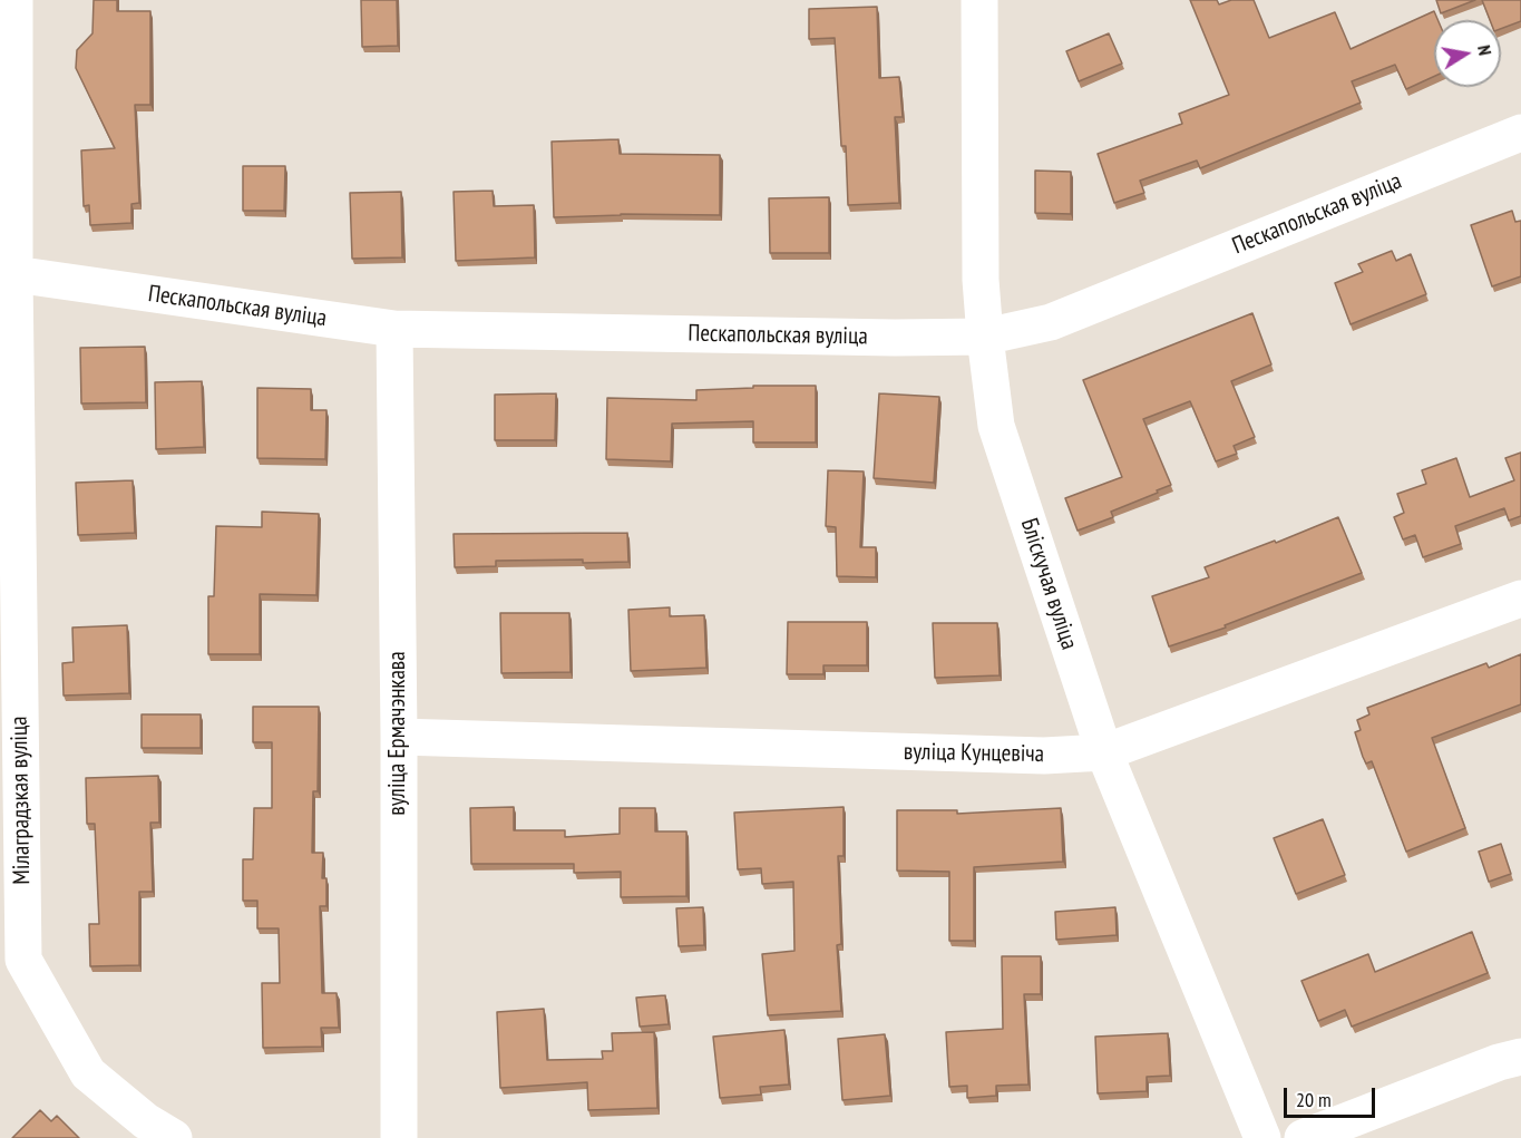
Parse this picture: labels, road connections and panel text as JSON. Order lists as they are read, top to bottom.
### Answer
{
  "streets": {
    "street": [
      "Пескапольская вуліца",
      "Бліскучая вуліца",
      "вуліца Ермачэнкава",
      "вуліца Кунцевіча",
      "Мілаградзкая вуліца"
    ]
  },
  "crossings": [
    ["Пескапольская вуліца", "Бліскучая вуліца"],
    ["Пескапольская вуліца", "вуліца Ермачэнкава"],
    ["Пескапольская вуліца", "Мілаградзкая вуліца"],
    ["Бліскучая вуліца", "вуліца Кунцевіча"],
    ["вуліца Ермачэнкава", "вуліца Кунцевіча"]
  ],
  "scale_bar": "20 m",
  "north": "right"
}
